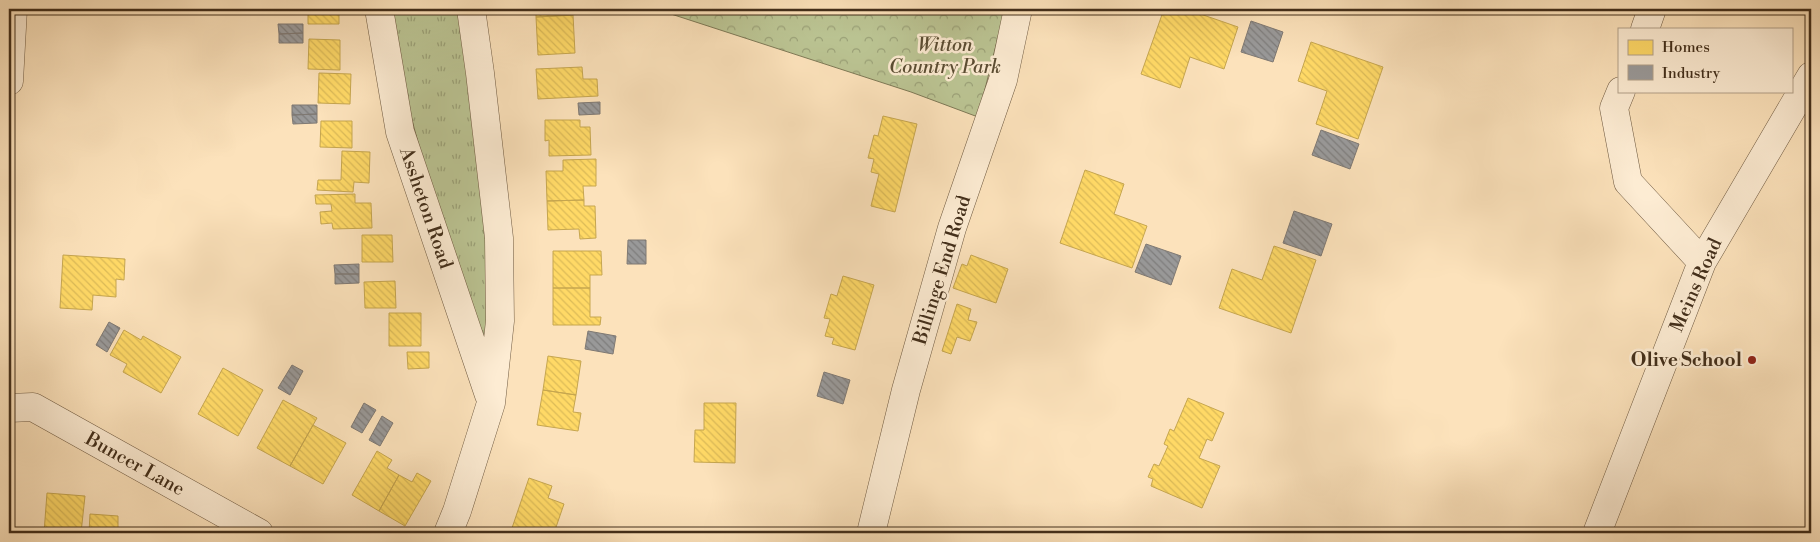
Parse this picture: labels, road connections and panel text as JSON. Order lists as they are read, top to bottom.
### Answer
{
  "streets": {
    "street": [
      "Assheton Road",
      "Billinge End Road",
      "Meins Road",
      "Buncer Lane"
    ]
  },
  "parks": ["Witton Country Park"],
  "places": ["Olive School"],
  "legend": ["Homes", "Industry"]
}
